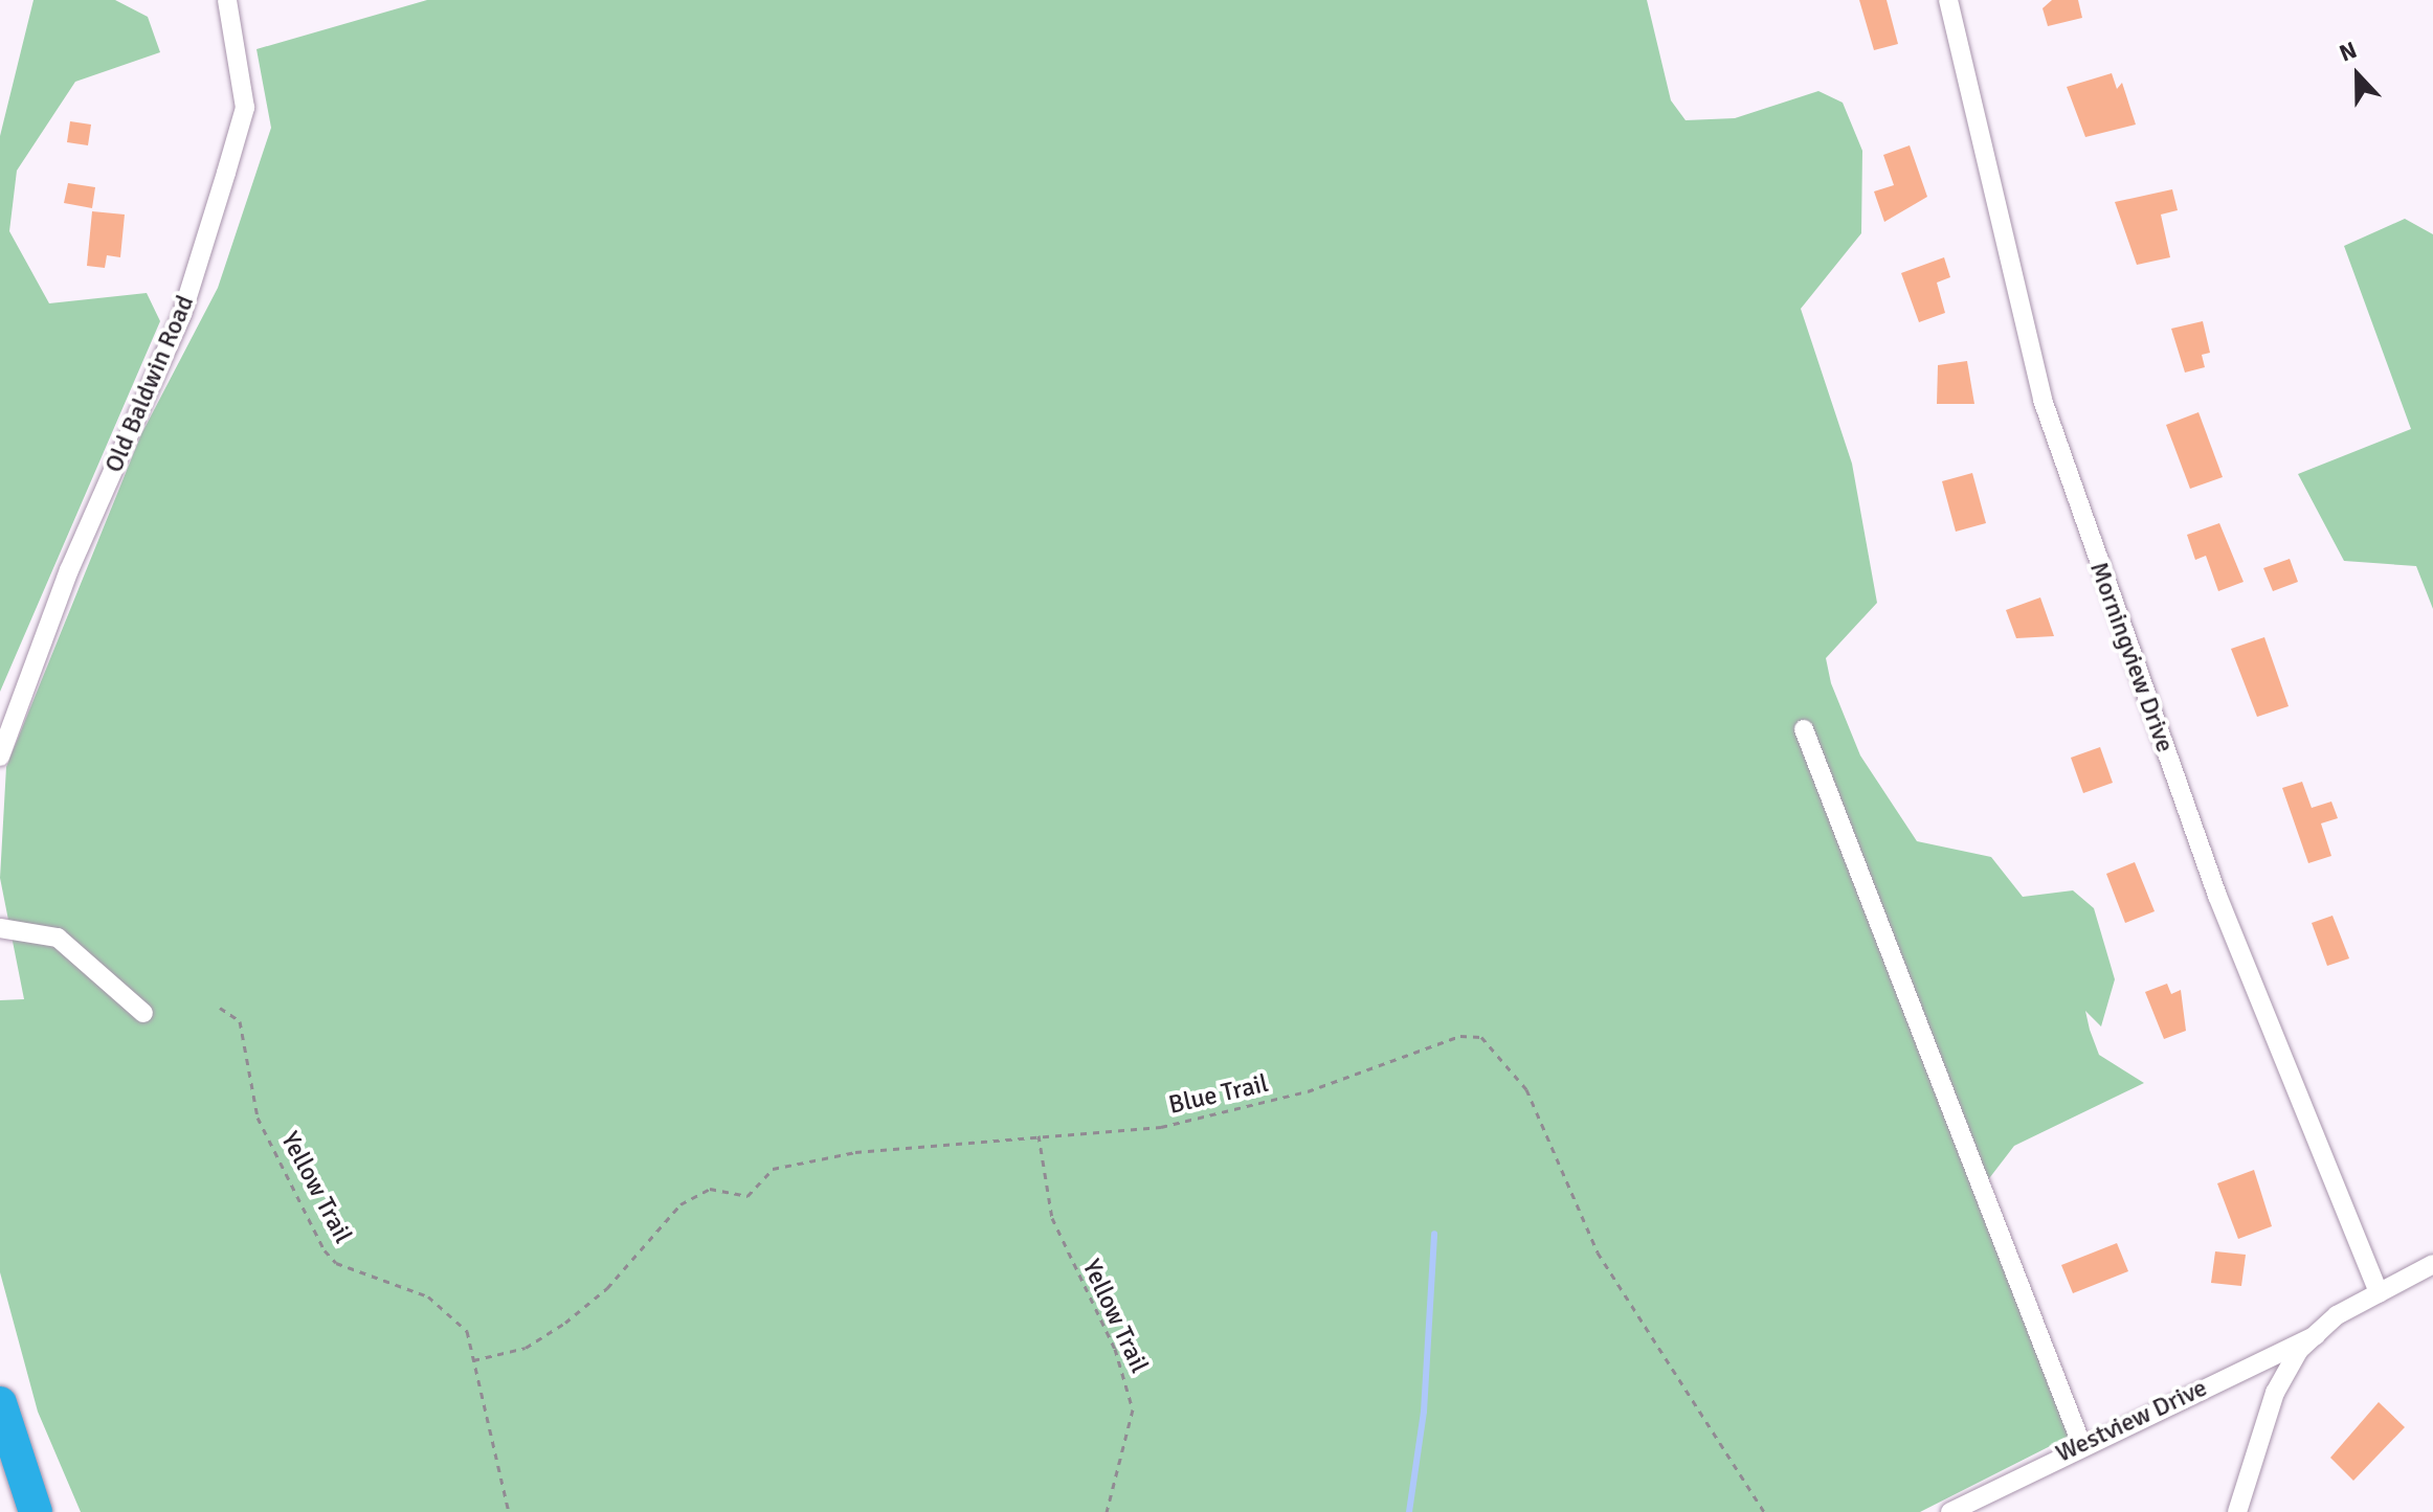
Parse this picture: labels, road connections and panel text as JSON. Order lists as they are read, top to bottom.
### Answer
{
  "streets": {
    "street": ["Old Baldwin Road", "Morningview Drive", "Westview Drive"],
    "path": ["Blue Trail", "Yellow Trail"]
  },
  "crossings": [
    ["Blue Trail", "Yellow Trail"]
  ],
  "north": "top"
}
